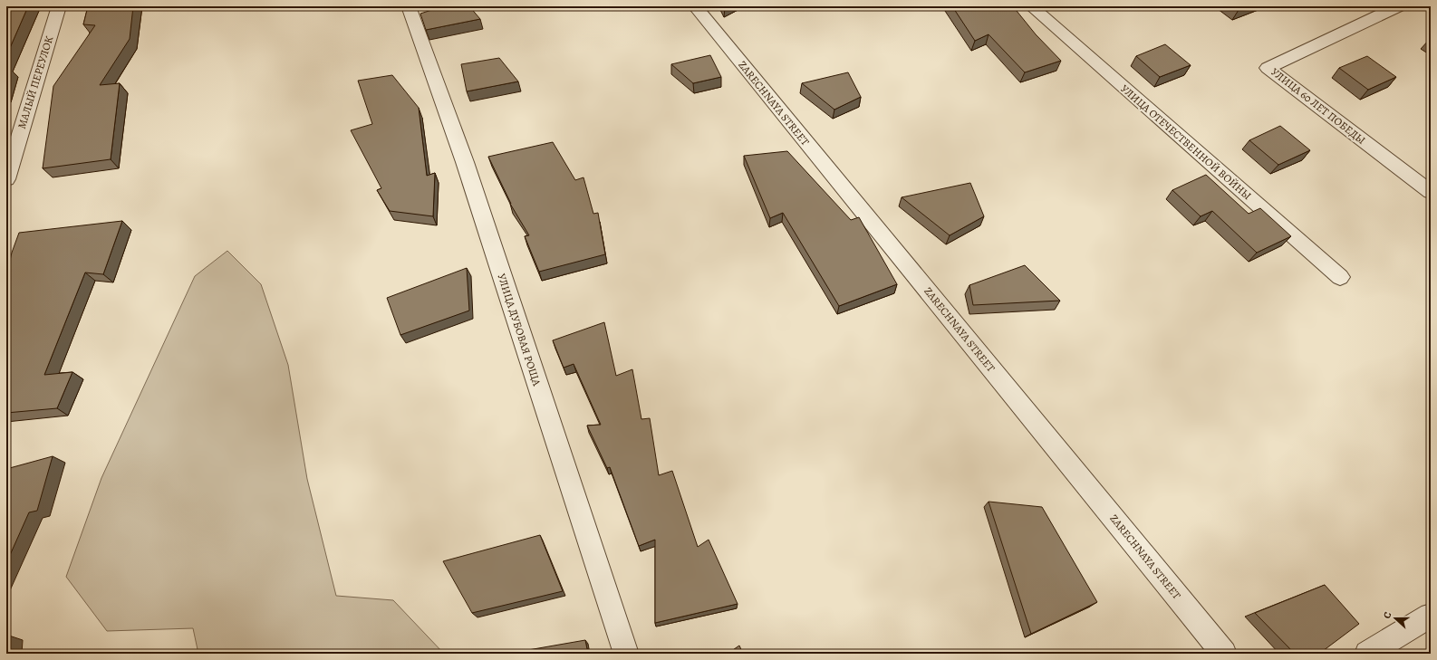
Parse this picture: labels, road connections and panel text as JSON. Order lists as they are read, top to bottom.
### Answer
{
  "streets": {
    "street": [
      "МАЛЫЙ ПЕРЕУЛОК",
      "ZARECHNAYA STREET",
      "УЛИЦА 60 ЛЕТ ПОБЕДЫ",
      "УЛИЦА ОТЕЧЕСТВЕННОЙ ВОЙНЫ",
      "УЛИЦА ДУБОВАЯ РОЩА"
    ]
  },
  "north": "left"
}
